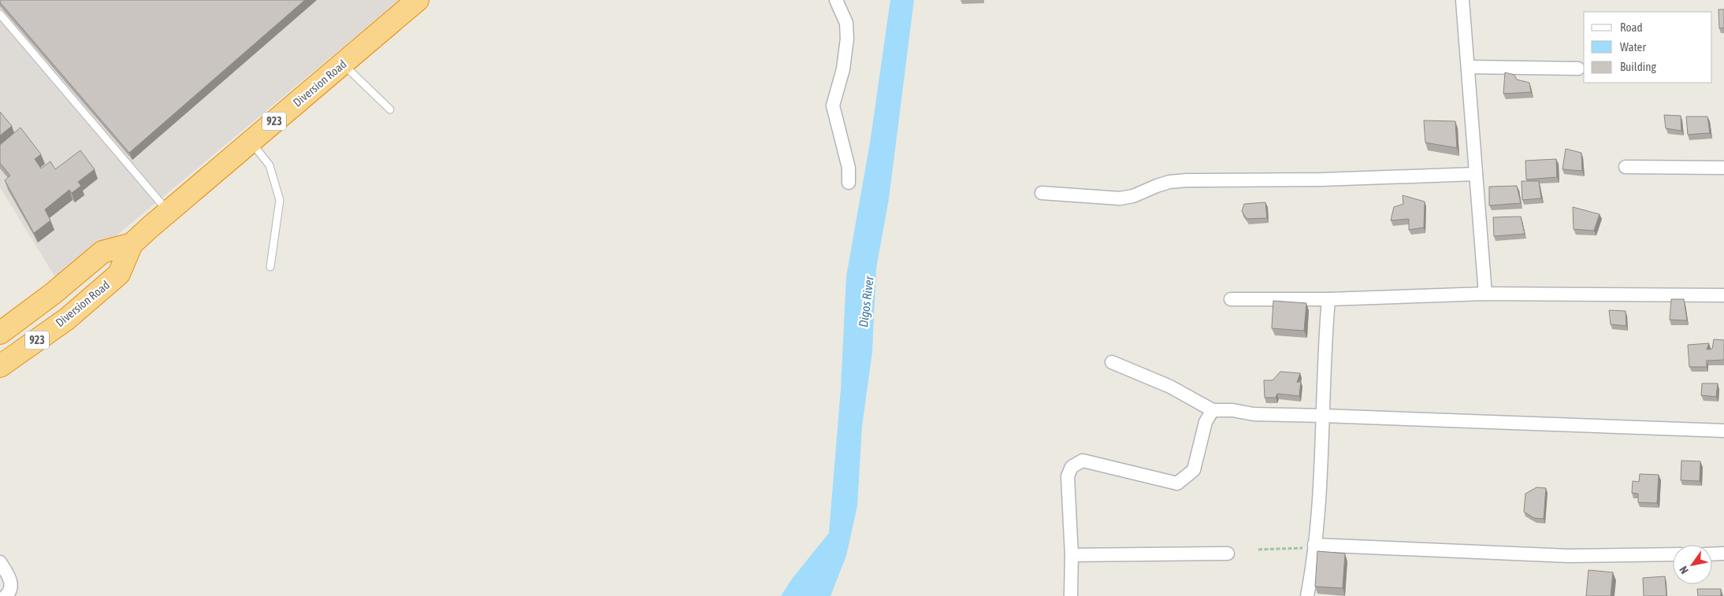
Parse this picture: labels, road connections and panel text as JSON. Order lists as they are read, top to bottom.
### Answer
{
  "streets": {
    "highway": ["Diversion Road", "923"]
  },
  "water": ["Digos River"],
  "legend": ["Road", "Water", "Building"],
  "north": "bottom left"
}
